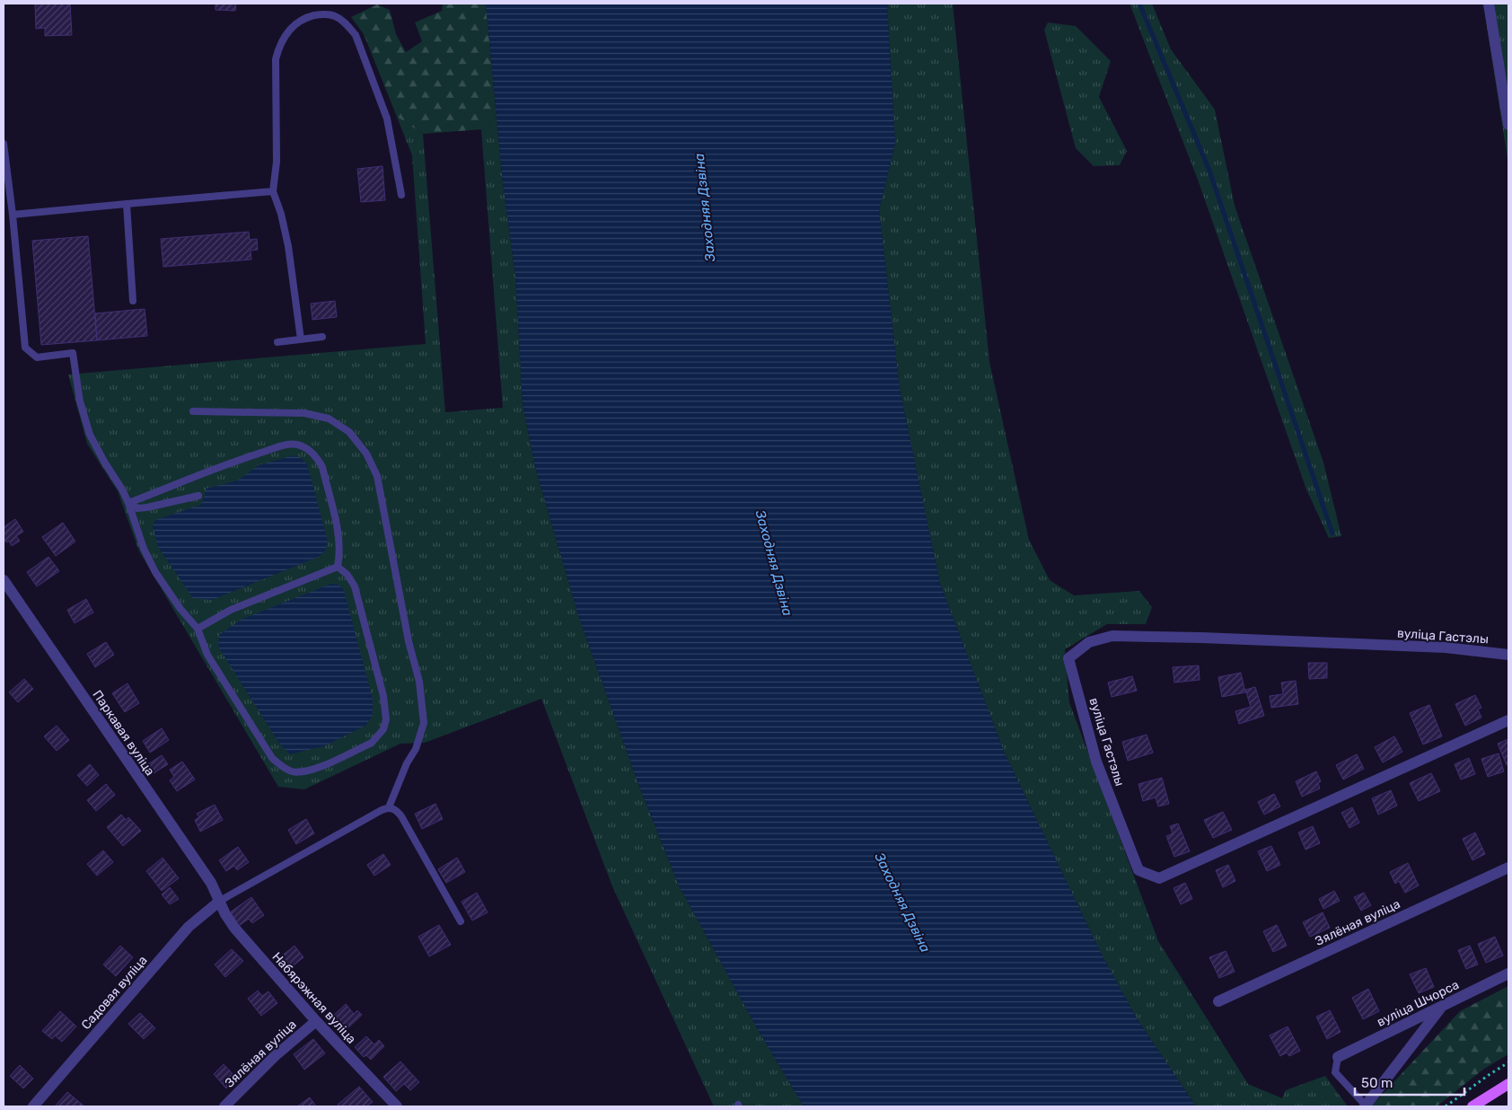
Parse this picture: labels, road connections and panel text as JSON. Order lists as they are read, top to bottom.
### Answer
{
  "streets": {
    "street": [
      "вуліца Гастэлы",
      "Паркавая вуліца",
      "Зялёная вуліца",
      "Садовая вуліца",
      "Набярэжная вуліца",
      "вуліца Шчорса"
    ]
  },
  "crossings": [
    ["Паркавая вуліца", "Садовая вуліца"],
    ["Паркавая вуліца", "Набярэжная вуліца"],
    ["Зялёная вуліца", "Набярэжная вуліца"],
    ["Садовая вуліца", "Набярэжная вуліца"]
  ],
  "water": ["Заходняя Дзвіна"],
  "scale_bar": "50 m"
}
